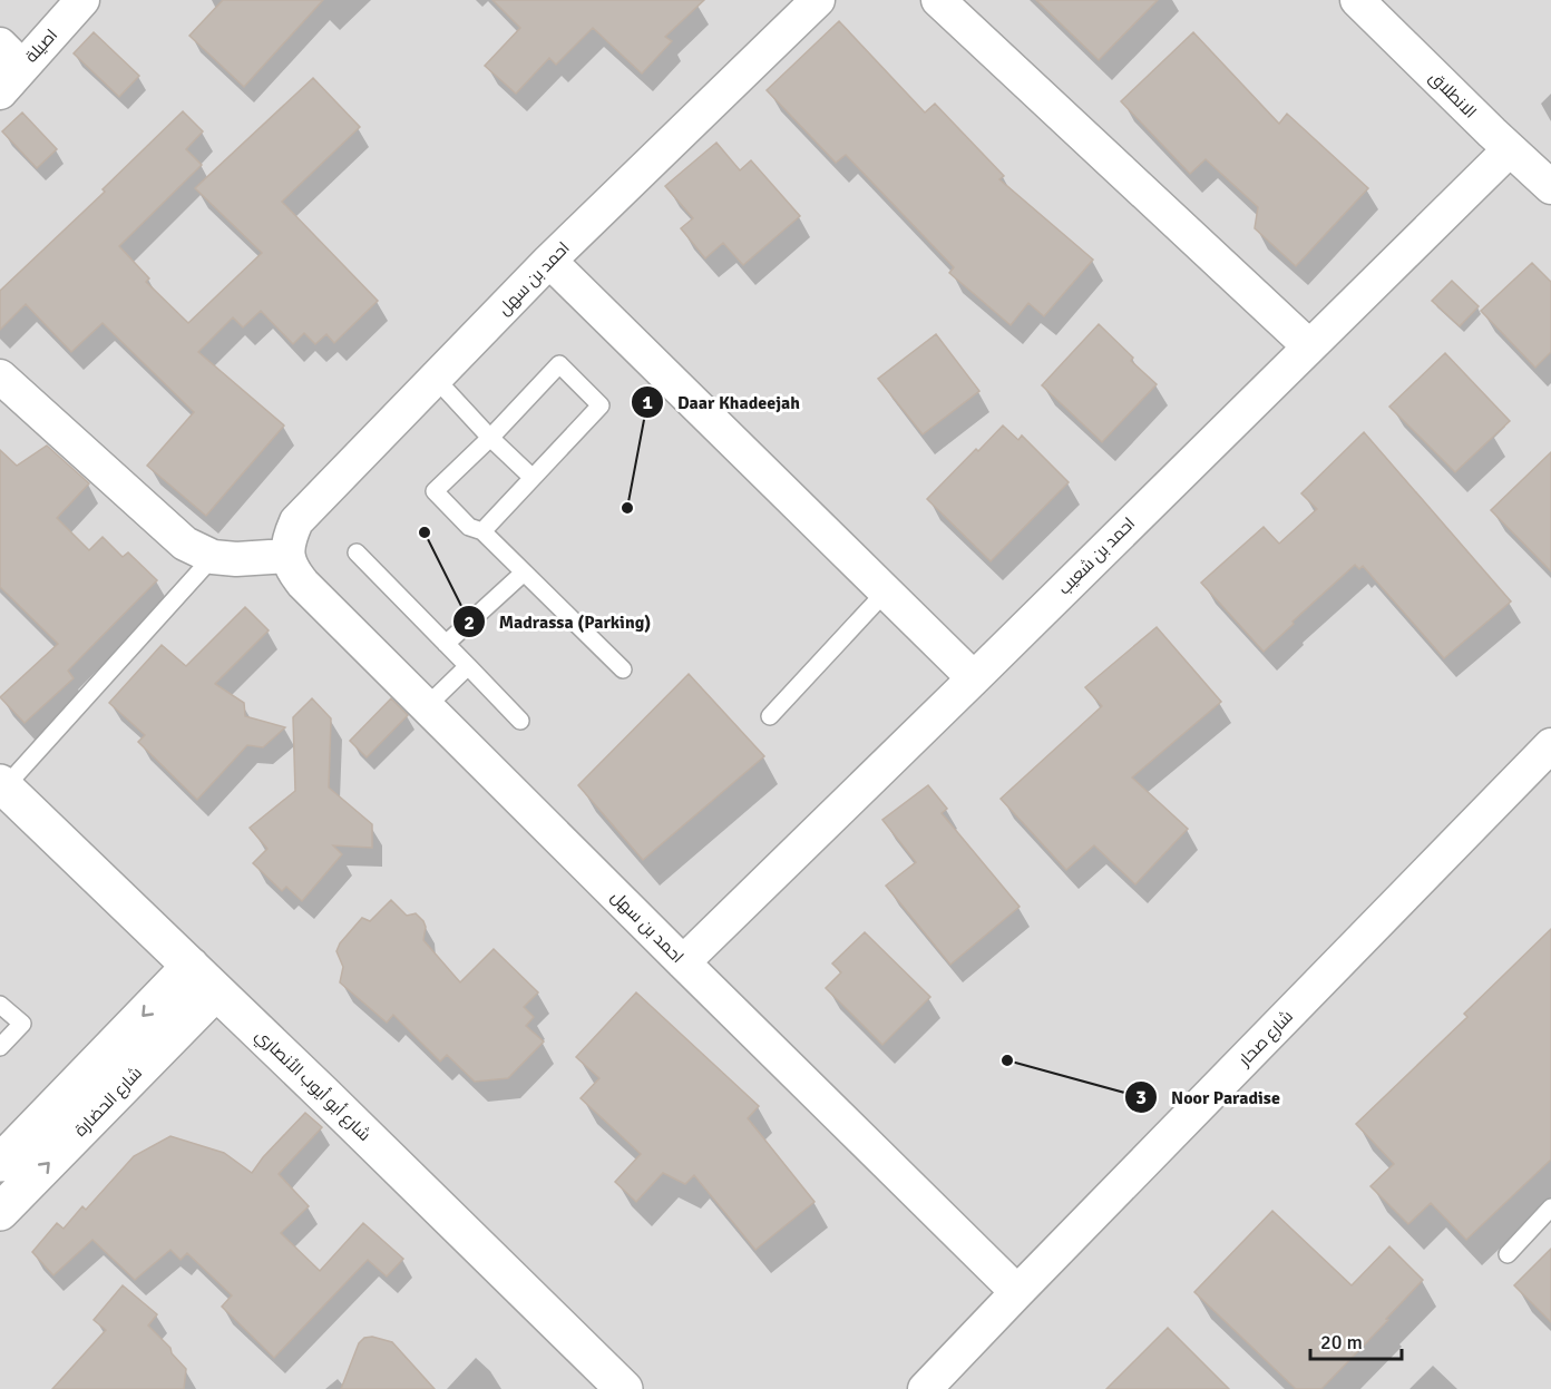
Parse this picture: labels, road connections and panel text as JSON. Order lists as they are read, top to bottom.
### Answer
{
  "streets": {
    "street": [
      "اصيلة",
      "الانطلاق",
      "احمد بن سهل",
      "احمد بن شعيب",
      "شارع صحار",
      "شارع أبو أيوب الأنصاري",
      "شارع الحضارة"
    ]
  },
  "crossings": [
    ["الانطلاق", "احمد بن شعيب"],
    ["احمد بن سهل", "احمد بن شعيب"],
    ["احمد بن سهل", "شارع صحار"],
    ["شارع أبو أيوب الأنصاري", "شارع الحضارة"]
  ],
  "places": ["Daar Khadeejah", "Madrassa (Parking)", "Noor Paradise"],
  "scale_bar": "20 m"
}
